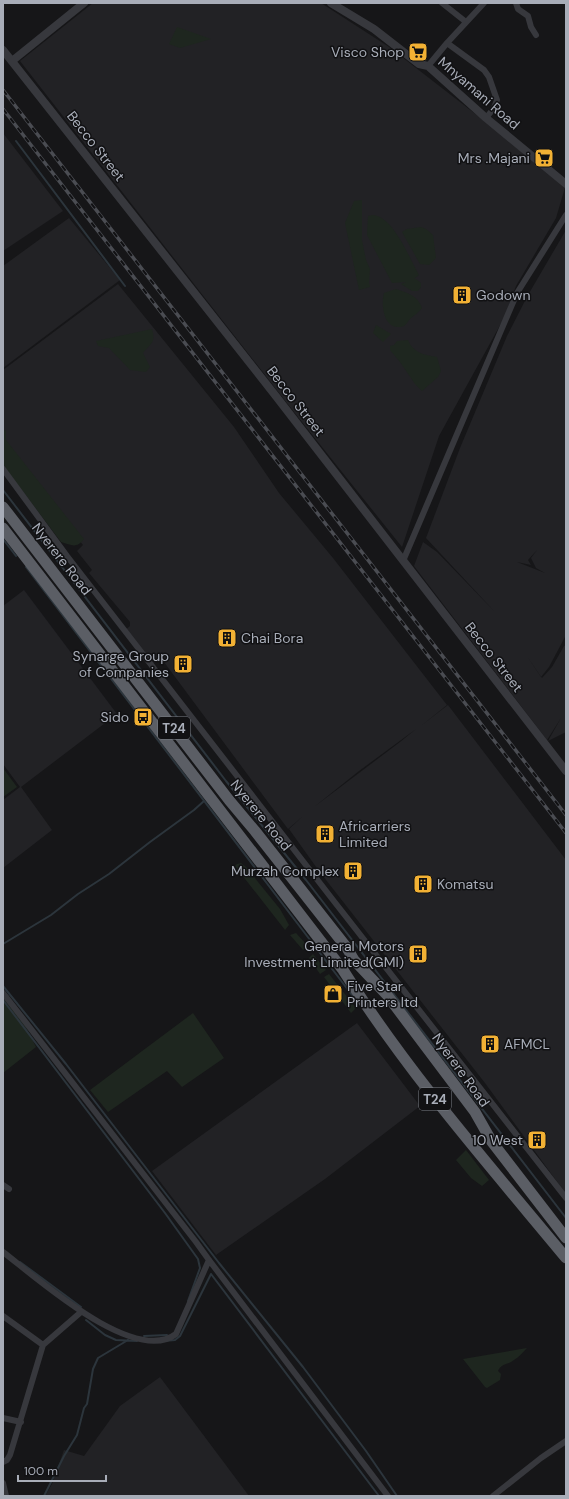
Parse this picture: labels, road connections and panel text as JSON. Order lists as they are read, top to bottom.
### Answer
{
  "streets": {
    "highway": ["Nyerere Road", "T24"],
    "street": ["Mnyamani Road", "Becco Street"]
  },
  "places": {
    "supermarket": ["Visco Shop", "Mrs .Majani"],
    "building": [
      "Godown",
      "Chai Bora",
      "Synarge Group of Companies",
      "Africarriers Limited",
      "Murzah Complex",
      "Komatsu",
      "General Motors Investment Limited(GMI)",
      "AFMCL",
      "10 West"
    ],
    "bus stop": ["Sido"],
    "shop": ["Five Star Printers ltd"]
  },
  "scale_bar": "100 m"
}
